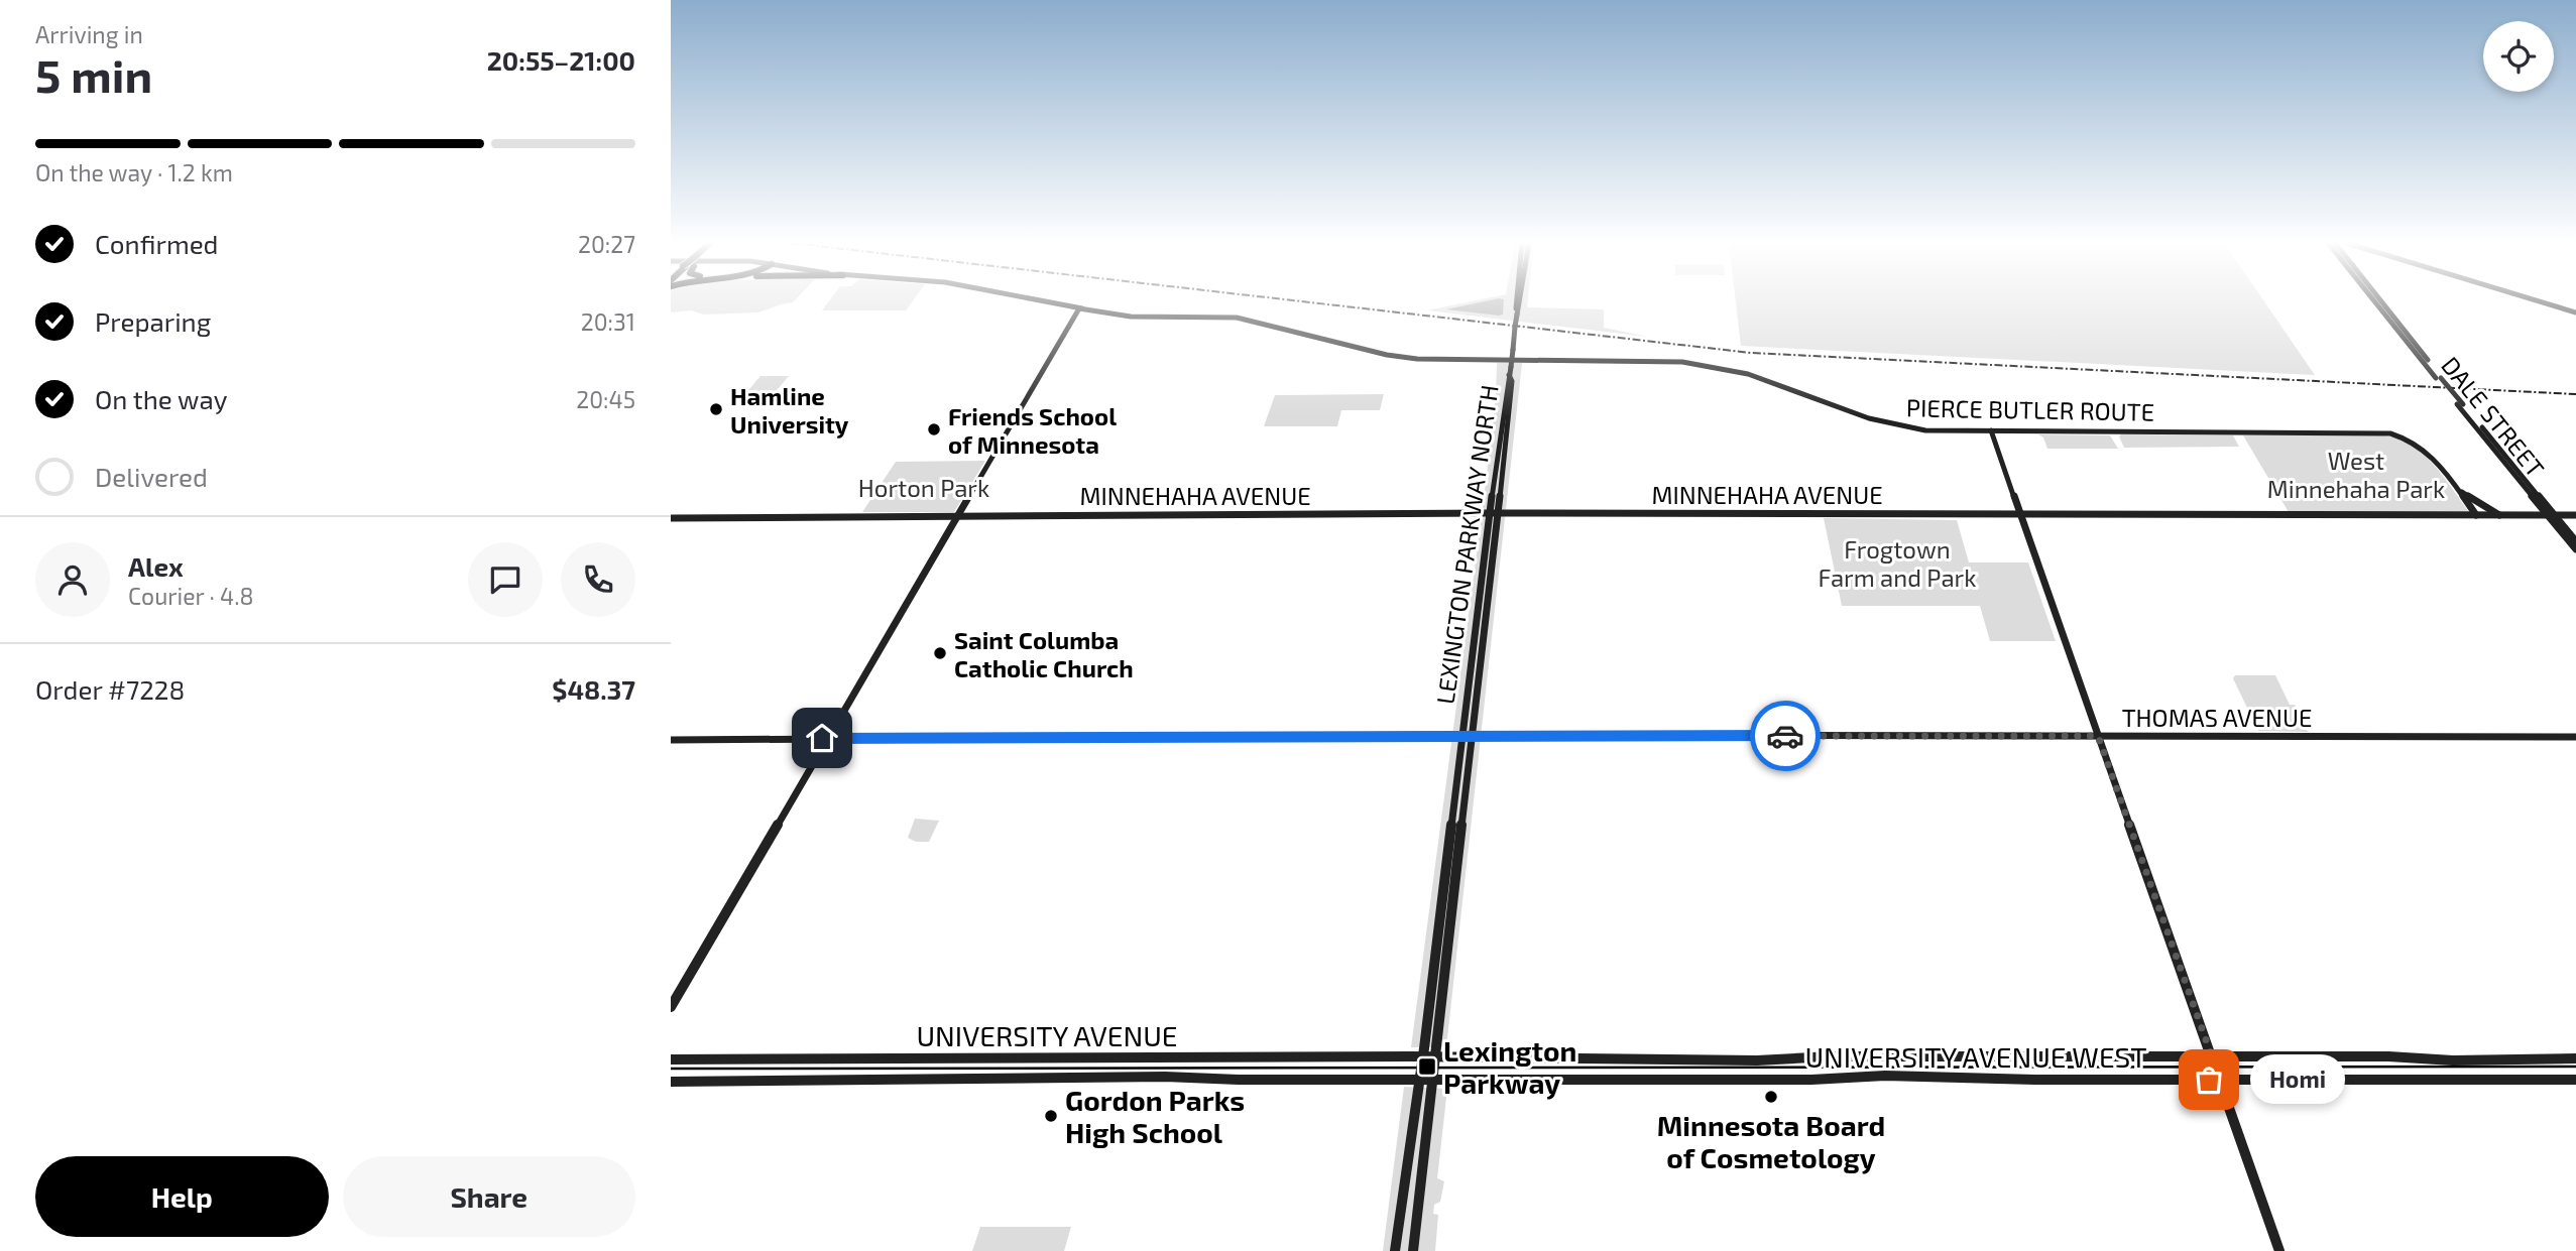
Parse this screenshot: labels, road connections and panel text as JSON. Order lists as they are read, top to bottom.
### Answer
{
  "streets": {
    "main road": [
      "PIERCE BUTLER ROUTE",
      "DALE STREET",
      "MINNEHAHA AVENUE",
      "LEXINGTON PARKWAY NORTH",
      "THOMAS AVENUE",
      "UNIVERSITY AVENUE",
      "UNIVERSITY AVENUE WEST"
    ]
  },
  "crossings": [
    ["PIERCE BUTLER ROUTE", "MINNEHAHA AVENUE"],
    ["DALE STREET", "MINNEHAHA AVENUE"],
    ["MINNEHAHA AVENUE", "LEXINGTON PARKWAY NORTH"],
    ["LEXINGTON PARKWAY NORTH", "THOMAS AVENUE"],
    ["LEXINGTON PARKWAY NORTH", "UNIVERSITY AVENUE"],
    ["LEXINGTON PARKWAY NORTH", "UNIVERSITY AVENUE WEST"],
    ["UNIVERSITY AVENUE", "UNIVERSITY AVENUE WEST"]
  ],
  "parks": ["West Minnehaha Park", "Horton Park", "Frogtown Farm and Park"],
  "places": {
    "other": [
      "Hamline University",
      "Friends School of Minnesota",
      "Saint Columba Catholic Church",
      "Homi",
      "Minnesota Board of Cosmetology",
      "Gordon Parks High School"
    ],
    "transit": ["Lexington Parkway"]
  },
  "page": {
    "heading": ["5 min", "Arriving in", "20:55–21:00"],
    "panel": [
      "Alex",
      "Courier · 4.8",
      "Order #7228",
      "$48.37"
    ],
    "bar": "On the way · 1.2 km",
    "list": [
      ["Confirmed", "20:27"],
      ["Preparing", "20:31"],
      ["On the way", "20:45"],
      "Delivered"
    ],
    "bubble": "Homi",
    "buttons": ["Help", "Share"]
  }
}
